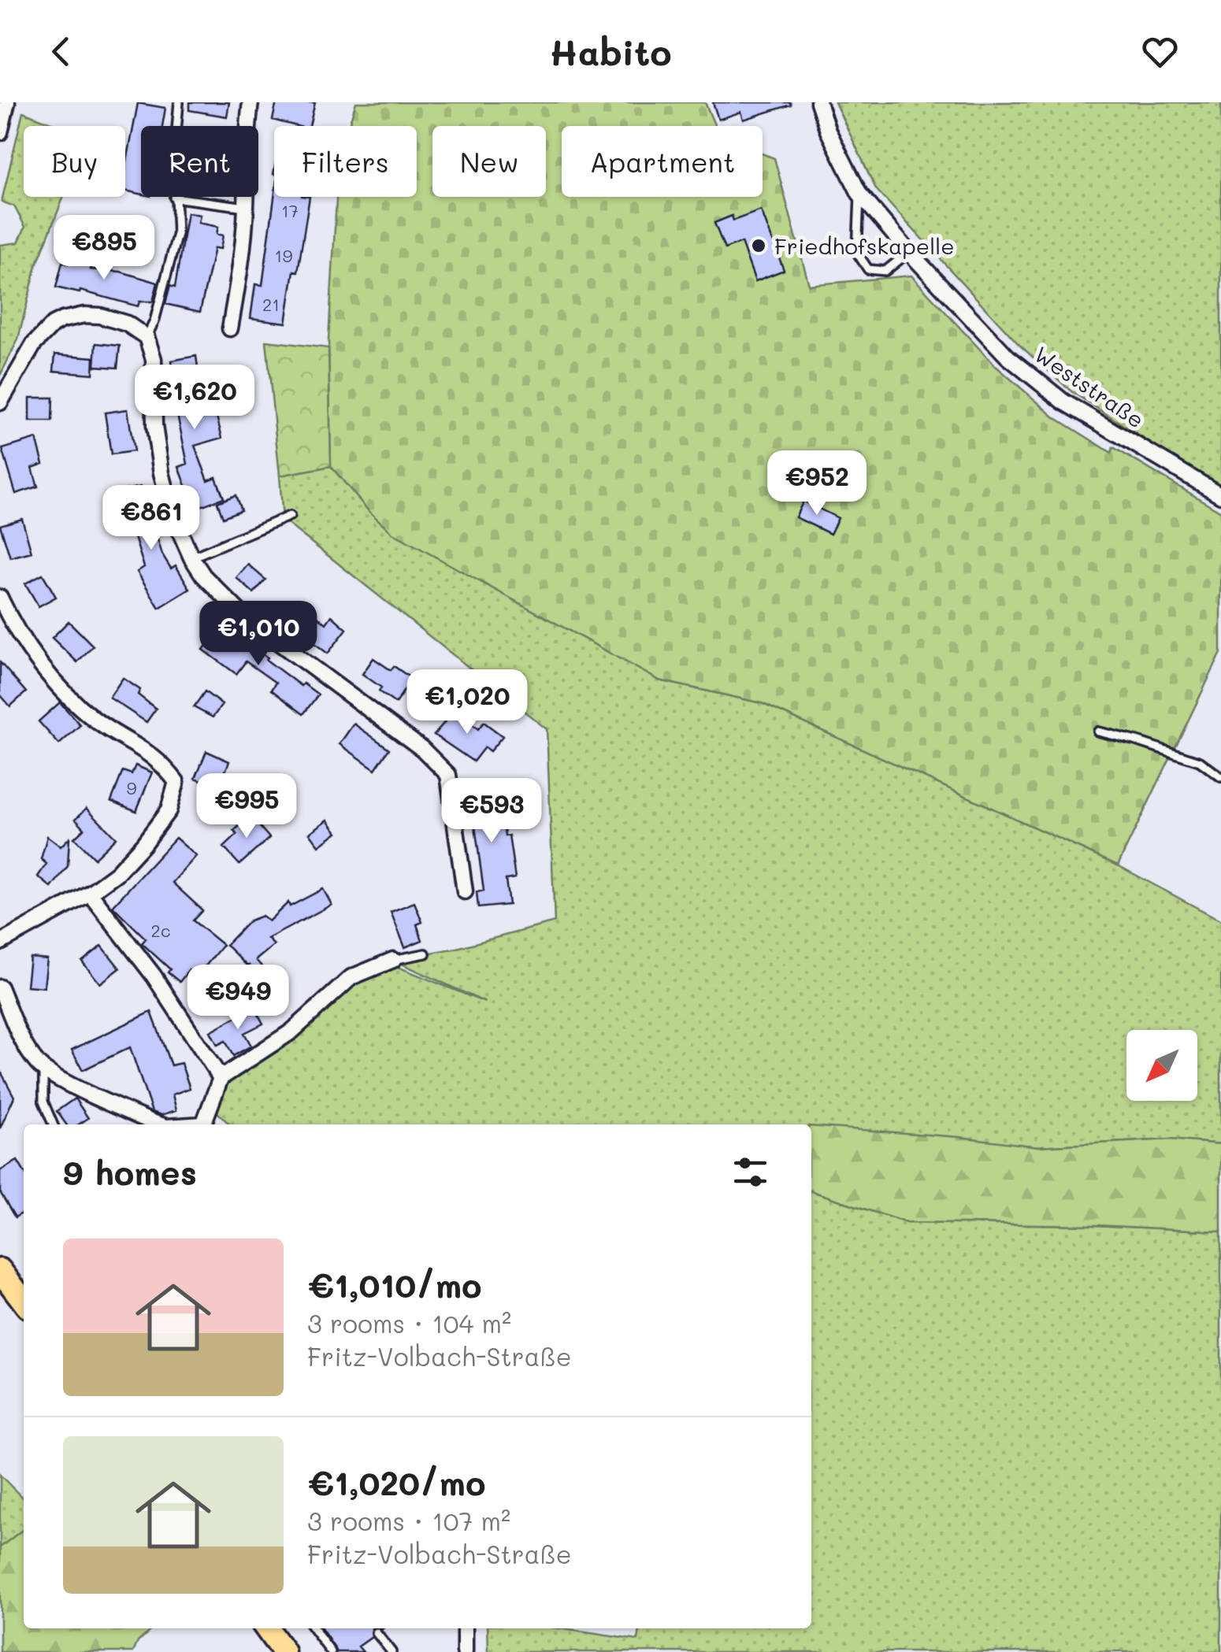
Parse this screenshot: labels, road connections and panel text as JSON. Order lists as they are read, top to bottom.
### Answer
{
  "streets": {
    "street": ["Weststraße"]
  },
  "places": ["Friedhofskapelle"],
  "house_numbers": [
    "17",
    "19",
    "21",
    "9",
    "2c"
  ],
  "north": "bottom left",
  "page": {
    "header": "Habito",
    "chip": [
      "Buy",
      "Rent",
      "Filters",
      "New",
      "Apartment"
    ],
    "price": [
      "€895",
      "€1,620",
      "€952",
      "€861",
      "€1,010",
      "€1,020",
      "€995",
      "€593",
      "€949"
    ],
    "heading": "9 homes",
    "list": [
      {
        "name": "€1,010/mo",
        "note": "3 rooms · 104 m² · Fritz-Volbach-Straße"
      },
      {
        "name": "€1,020/mo",
        "note": "3 rooms · 107 m² · Fritz-Volbach-Straße"
      }
    ]
  }
}
